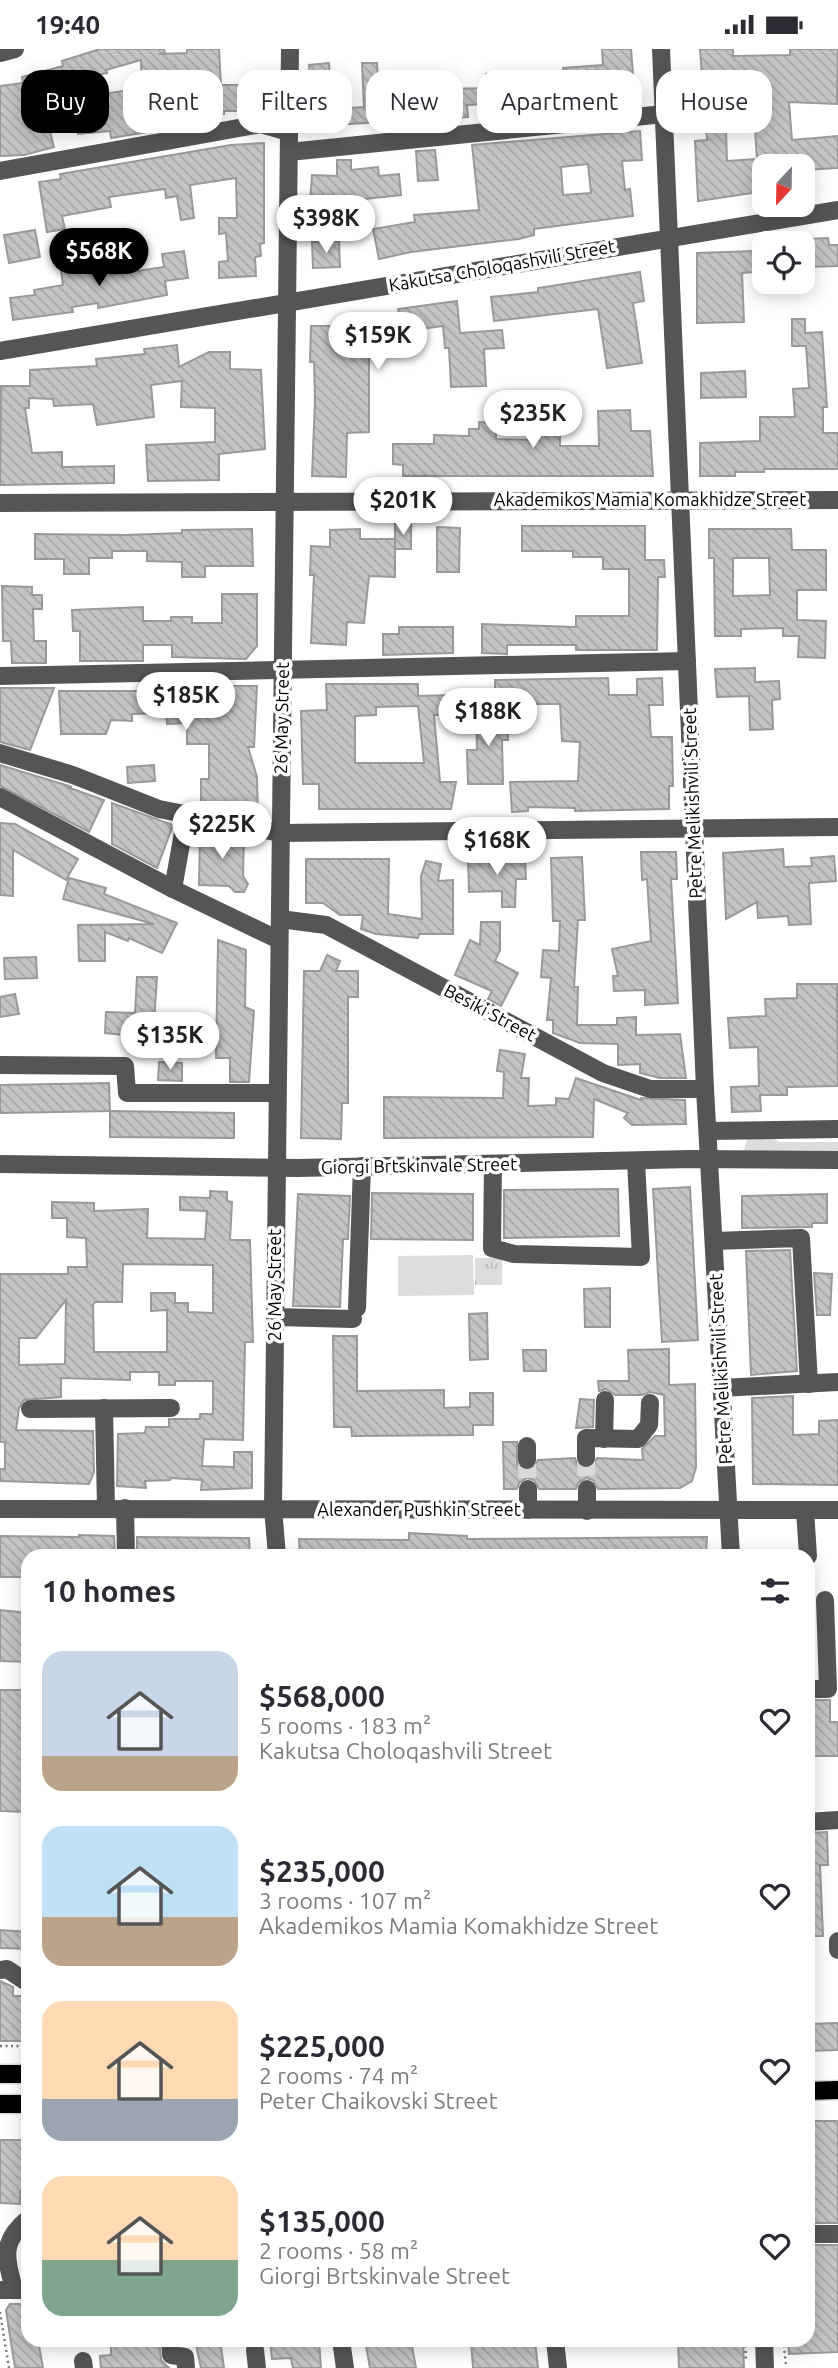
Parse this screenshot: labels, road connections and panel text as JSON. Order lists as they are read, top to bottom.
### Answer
{
  "streets": {
    "street": [
      "Kakutsa Choloqashvili Street",
      "Akademikos Mamia Komakhidze Street",
      "26 May Street",
      "Petre Melikishvili Street",
      "Besiki Street",
      "Giorgi Brtskinvale Street",
      "Alexander Pushkin Street"
    ]
  },
  "crossings": [
    ["Kakutsa Choloqashvili Street", "26 May Street"],
    ["Kakutsa Choloqashvili Street", "Petre Melikishvili Street"],
    ["Akademikos Mamia Komakhidze Street", "26 May Street"],
    ["Akademikos Mamia Komakhidze Street", "Petre Melikishvili Street"],
    ["26 May Street", "Besiki Street"],
    ["26 May Street", "Giorgi Brtskinvale Street"],
    ["26 May Street", "Alexander Pushkin Street"],
    ["Petre Melikishvili Street", "Besiki Street"],
    ["Petre Melikishvili Street", "Giorgi Brtskinvale Street"],
    ["Petre Melikishvili Street", "Alexander Pushkin Street"]
  ],
  "north": "bottom",
  "page": {
    "status": "19:40",
    "chip": [
      "Buy",
      "Rent",
      "Filters",
      "New",
      "Apartment",
      "House"
    ],
    "price": [
      "$398K",
      "$568K",
      "$159K",
      "$235K",
      "$201K",
      "$185K",
      "$188K",
      "$225K",
      "$168K",
      "$135K"
    ],
    "heading": "10 homes",
    "list": [
      {
        "name": "$568,000",
        "note": "5 rooms · 183 m² · Kakutsa Choloqashvili Street"
      },
      {
        "name": "$235,000",
        "note": "3 rooms · 107 m² · Akademikos Mamia Komakhidze Street"
      },
      {
        "name": "$225,000",
        "note": "2 rooms · 74 m² · Peter Chaikovski Street"
      },
      {
        "name": "$135,000",
        "note": "2 rooms · 58 m² · Giorgi Brtskinvale Street"
      }
    ]
  }
}
